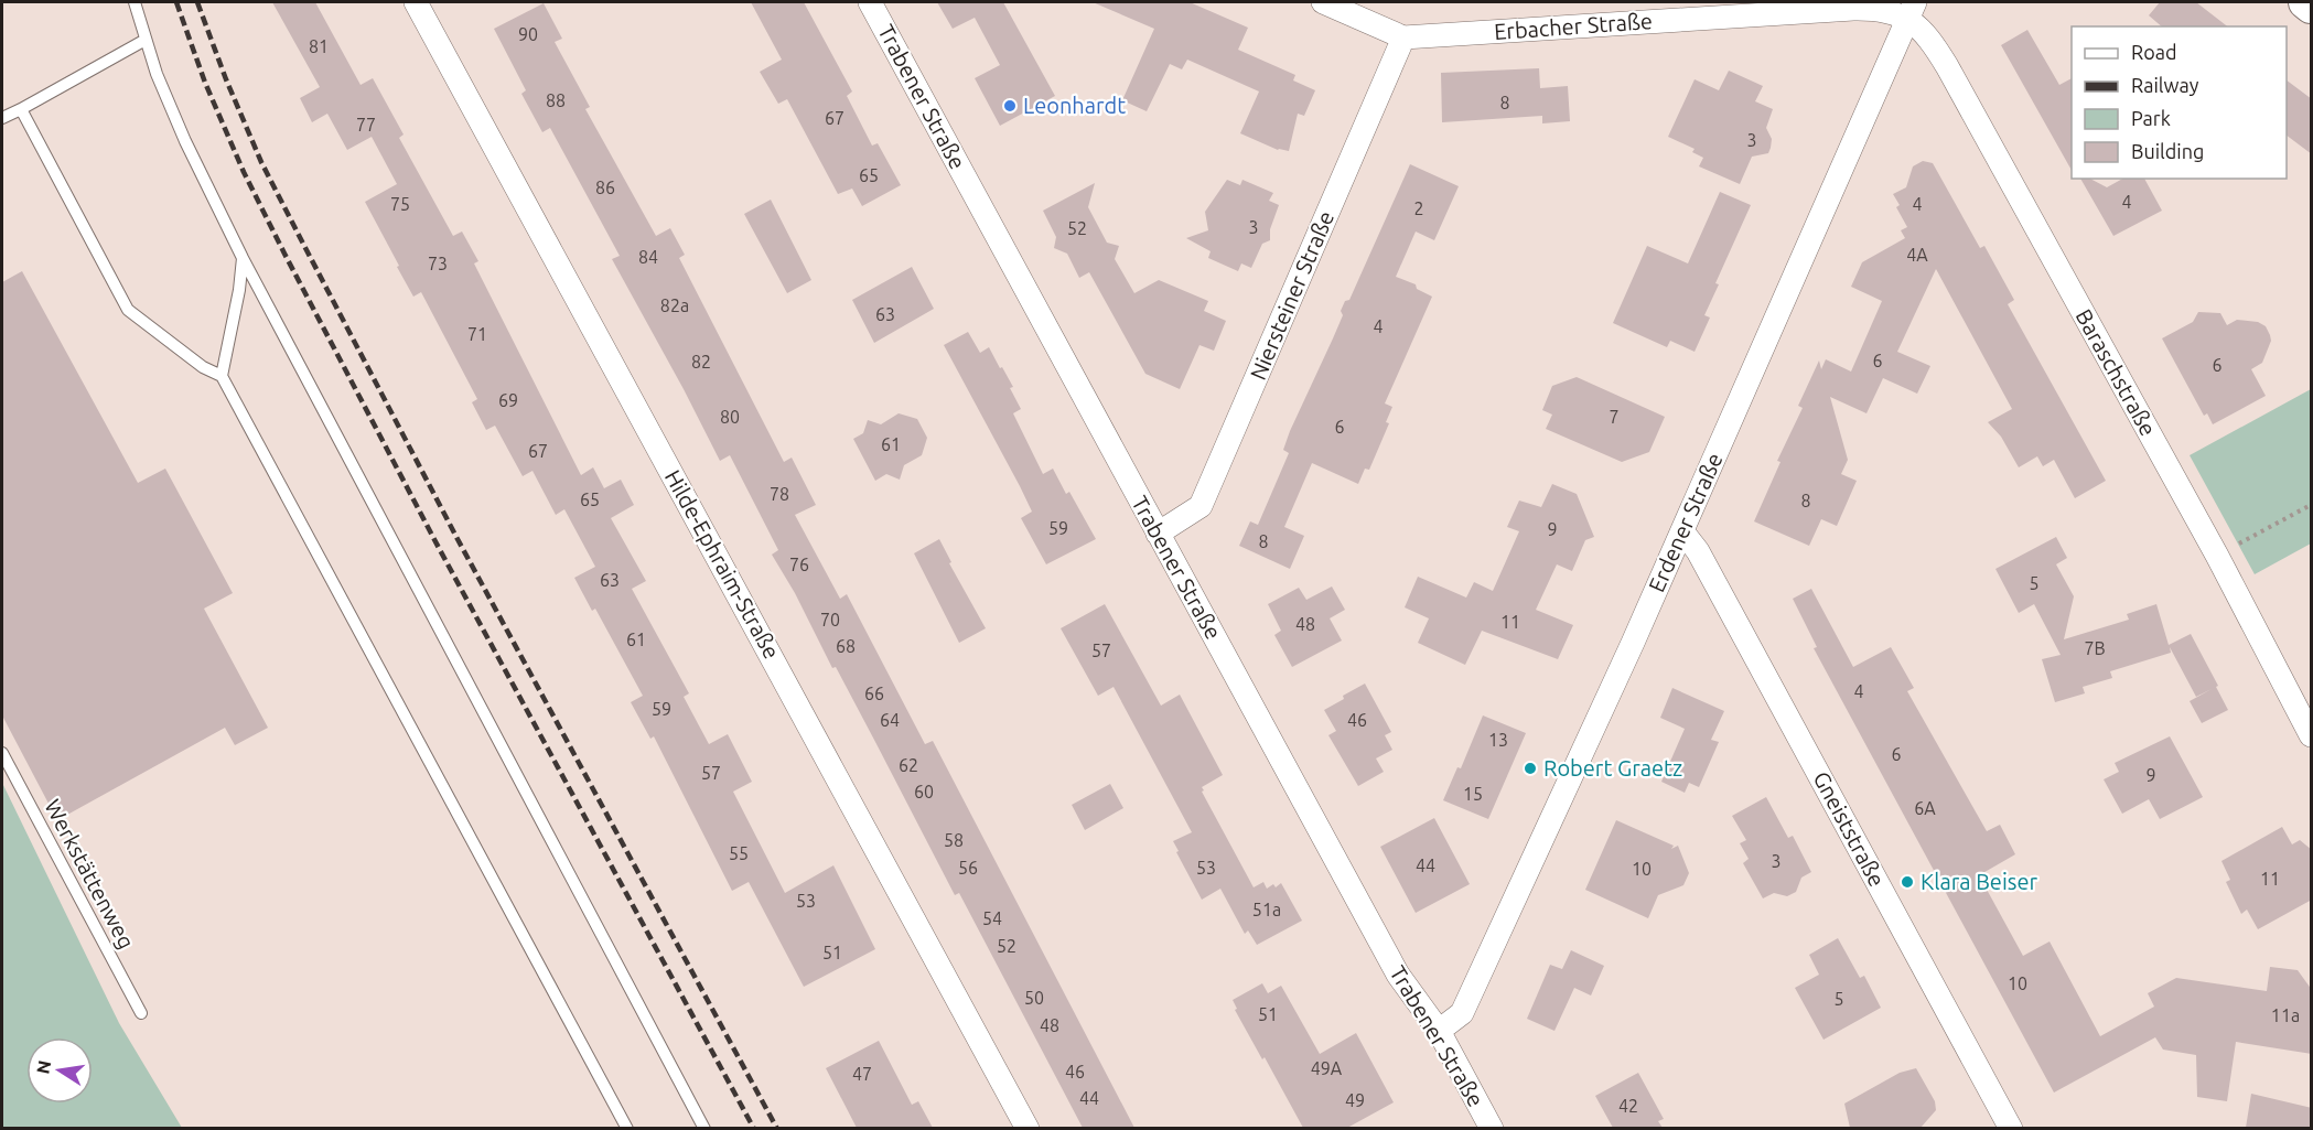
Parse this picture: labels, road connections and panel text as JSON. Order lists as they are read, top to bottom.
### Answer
{
  "streets": {
    "street": [
      "Erbacher Straße",
      "Trabener Straße",
      "Niersteiner Straße",
      "Baraschstraße",
      "Erdener Straße",
      "Hilde-Ephraim-Straße",
      "Gneiststraße"
    ],
    "lane": ["Werkstättenweg"]
  },
  "crossings": [
    ["Erbacher Straße", "Niersteiner Straße"],
    ["Erbacher Straße", "Baraschstraße"],
    ["Erbacher Straße", "Erdener Straße"],
    ["Trabener Straße", "Niersteiner Straße"],
    ["Trabener Straße", "Erdener Straße"],
    ["Baraschstraße", "Erdener Straße"],
    ["Erdener Straße", "Gneiststraße"]
  ],
  "places": ["Leonhardt", "Robert Graetz", "Klara Beiser"],
  "house_numbers": [
    "90",
    "81",
    "88",
    "8",
    "67",
    "77",
    "3",
    "65",
    "86",
    "4",
    "75",
    "4",
    "2",
    "3",
    "52",
    "4A",
    "84",
    "73",
    "82a",
    "63",
    "4",
    "71",
    "6",
    "82",
    "6",
    "69",
    "80",
    "7",
    "6",
    "61",
    "67",
    "78",
    "65",
    "8",
    "59",
    "9",
    "8",
    "76",
    "63",
    "5",
    "70",
    "11",
    "48",
    "61",
    "68",
    "7B",
    "57",
    "4",
    "66",
    "59",
    "64",
    "46",
    "13",
    "6",
    "62",
    "57",
    "9",
    "60",
    "15",
    "6A",
    "58",
    "55",
    "3",
    "44",
    "56",
    "53",
    "10",
    "11",
    "53",
    "51a",
    "54",
    "52",
    "51",
    "10",
    "50",
    "5",
    "51",
    "11a",
    "48",
    "49A",
    "46",
    "47",
    "44",
    "49",
    "42"
  ],
  "legend": [
    "Road",
    "Railway",
    "Park",
    "Building"
  ],
  "north": "left"
}
